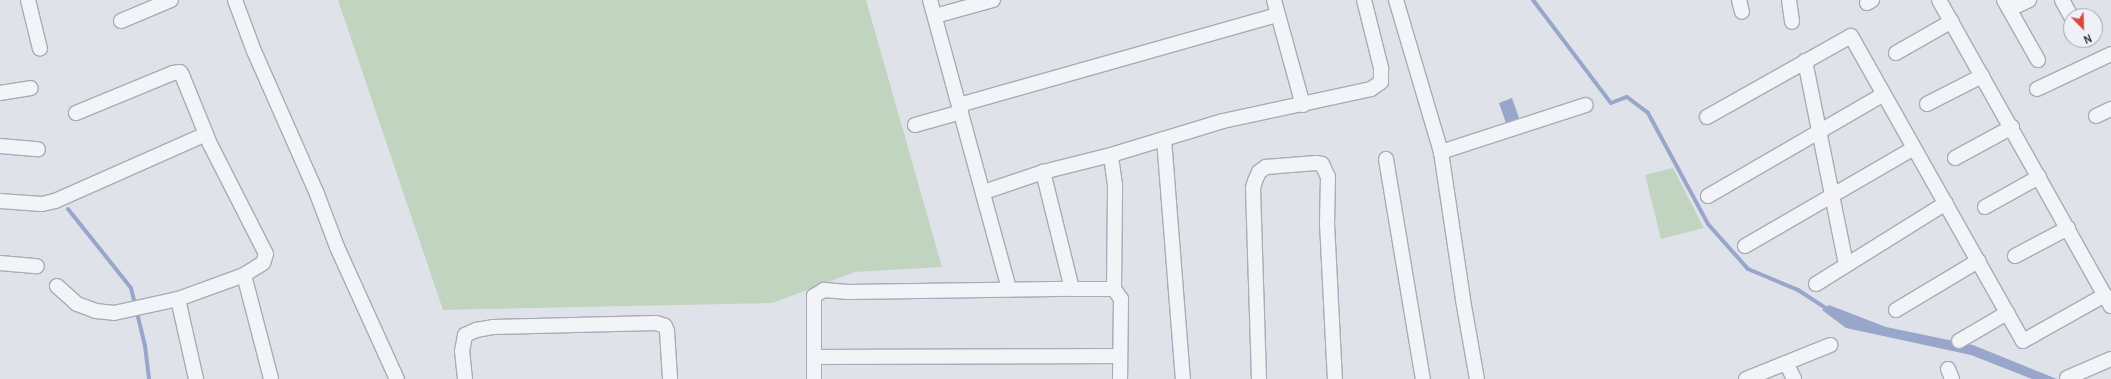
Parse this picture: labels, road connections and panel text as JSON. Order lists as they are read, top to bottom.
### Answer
{
  "north": "bottom right"
}
